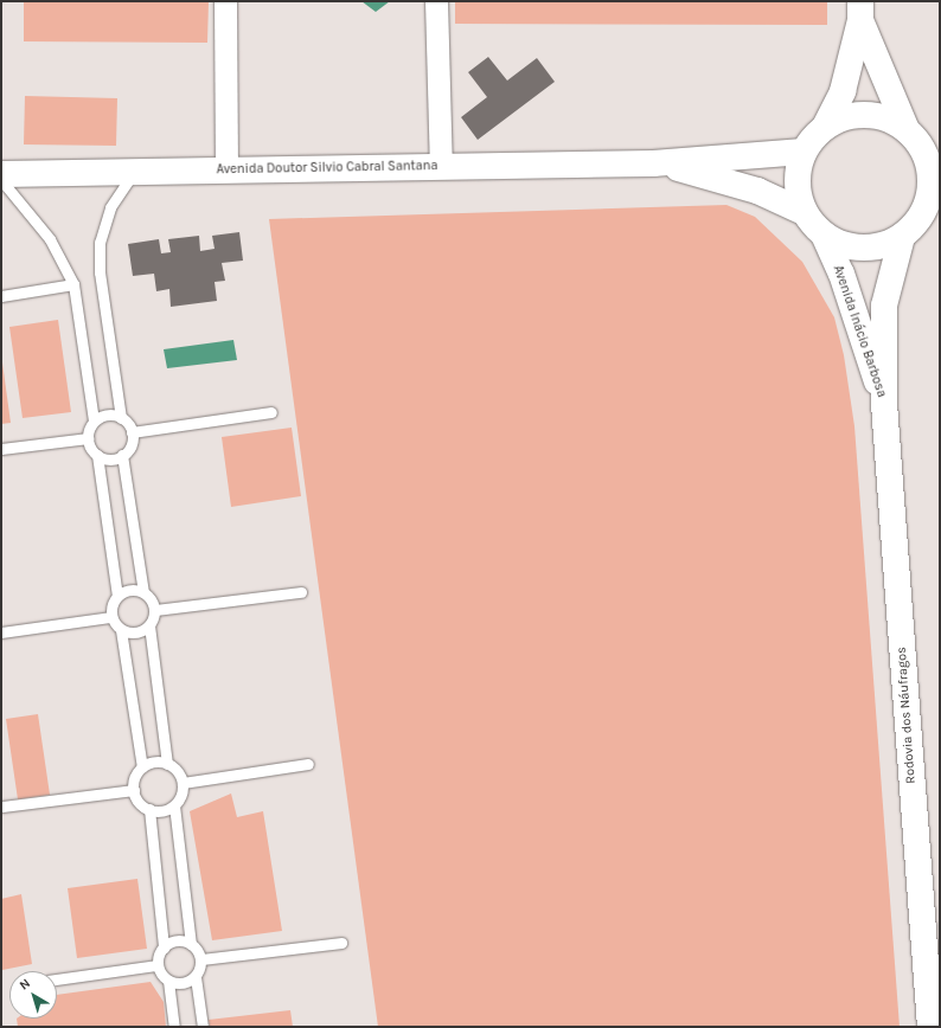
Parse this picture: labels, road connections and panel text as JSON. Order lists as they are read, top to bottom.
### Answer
{
  "streets": {
    "main road": ["Avenida Doutor Silvio Cabral Santana", "Avenida Inácio Barbosa", "Rodovia dos Náufragos"]
  },
  "crossings": [
    ["Avenida Doutor Silvio Cabral Santana", "Avenida Inácio Barbosa"],
    ["Avenida Inácio Barbosa", "Rodovia dos Náufragos"]
  ],
  "north": "top left"
}
